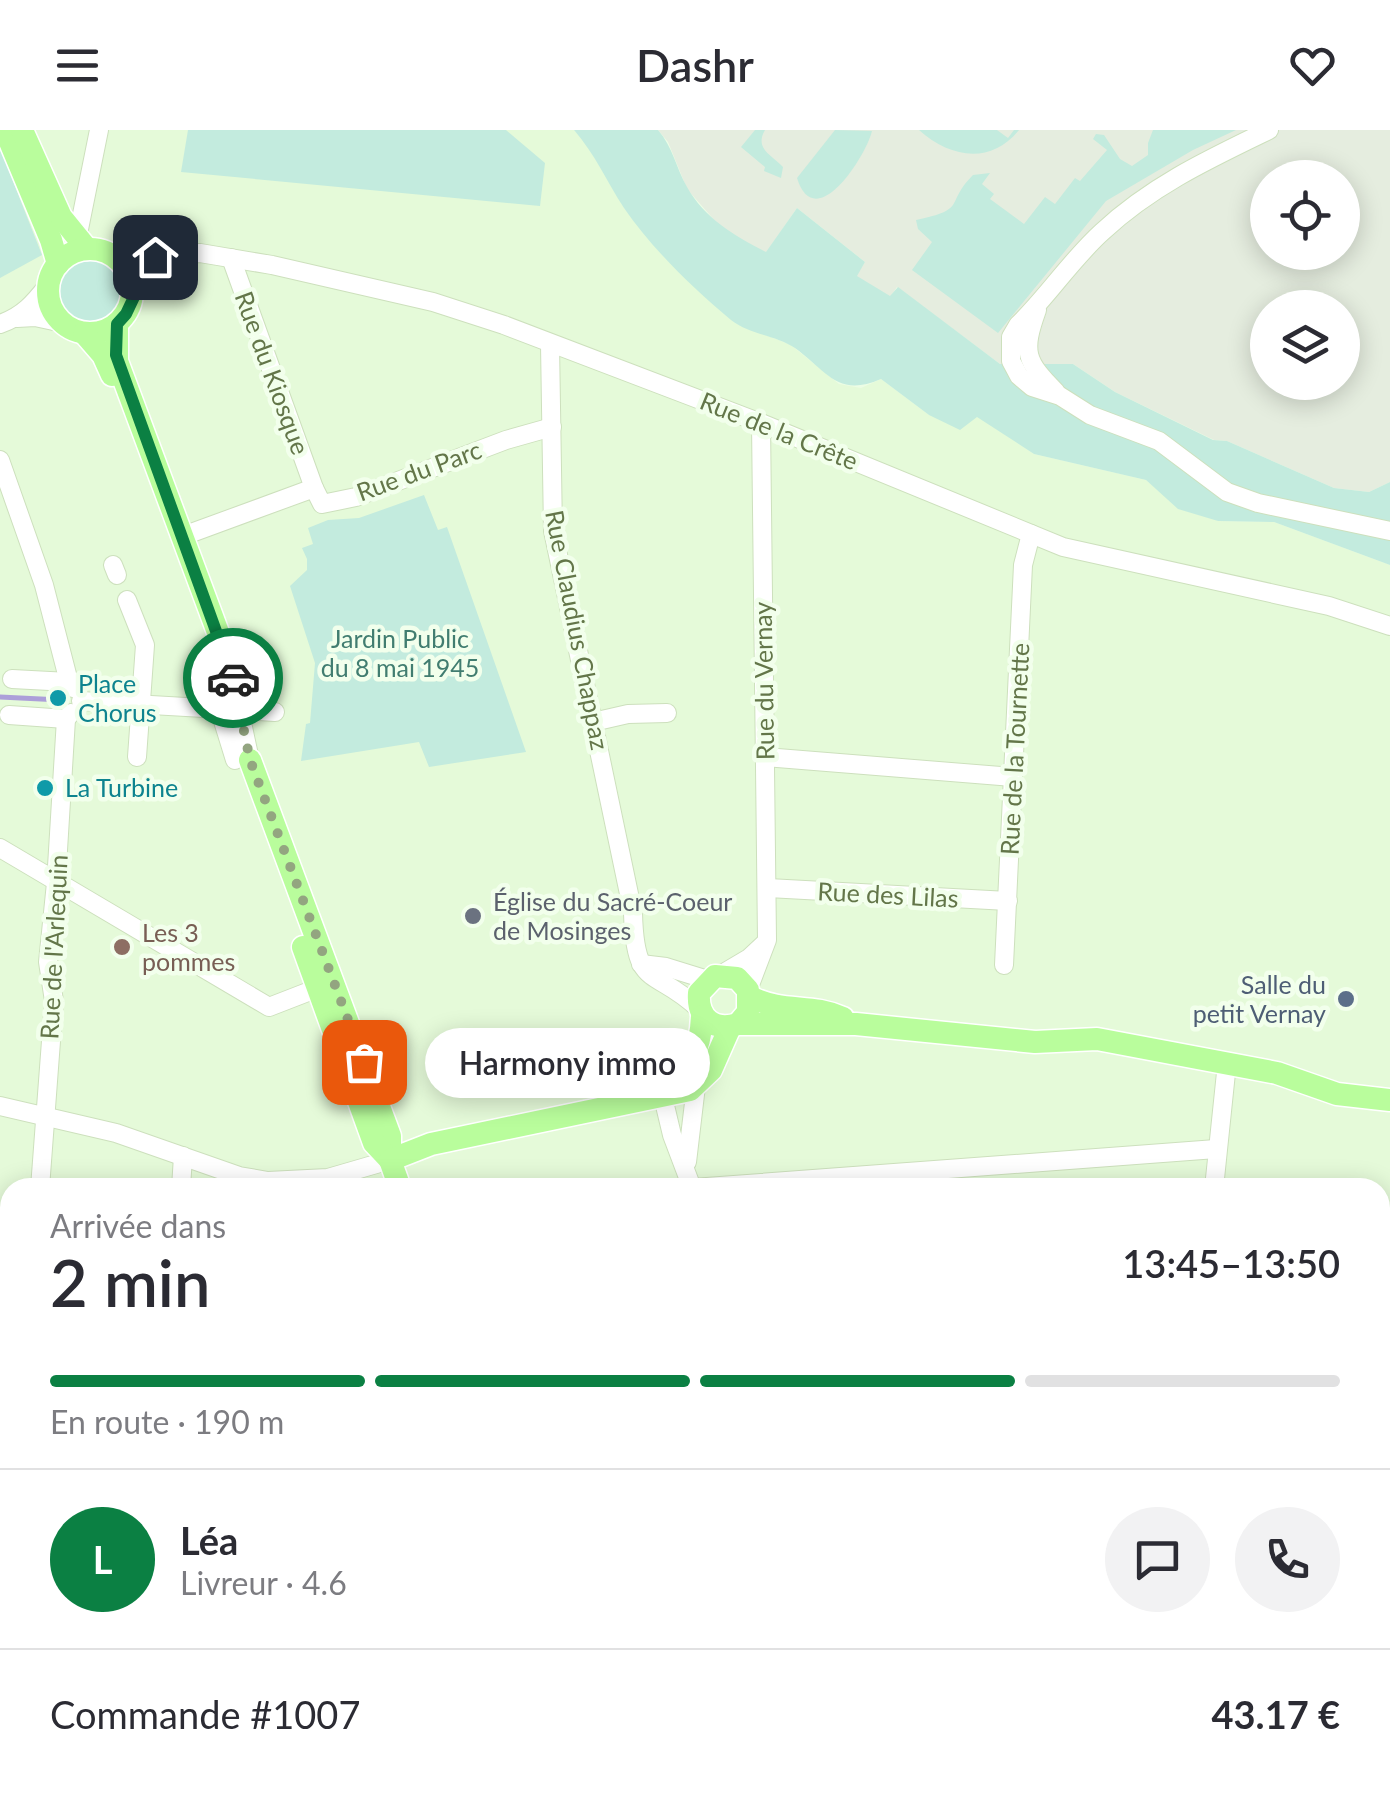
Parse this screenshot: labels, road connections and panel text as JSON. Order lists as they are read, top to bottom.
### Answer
{
  "streets": {
    "street": [
      "Rue du Kiosque",
      "Rue de la Crête",
      "Rue du Parc",
      "Rue Claudius Chappaz",
      "Rue du Vernay",
      "Rue de la Tournette",
      "Rue des Lilas",
      "Rue de l'Arlequin"
    ]
  },
  "crossings": [
    ["Rue du Kiosque", "Rue de la Crête"],
    ["Rue du Kiosque", "Rue du Parc"],
    ["Rue de la Crête", "Rue Claudius Chappaz"],
    ["Rue de la Crête", "Rue du Vernay"],
    ["Rue de la Crête", "Rue de la Tournette"],
    ["Rue du Parc", "Rue Claudius Chappaz"],
    ["Rue du Vernay", "Rue des Lilas"],
    ["Rue de la Tournette", "Rue des Lilas"]
  ],
  "parks": ["Jardin Public du 8 mai 1945"],
  "places": [
    "Place Chorus",
    "La Turbine",
    "Église du Sacré-Coeur de Mosinges",
    "Les 3 pommes",
    "Salle du petit Vernay",
    "Harmony immo"
  ],
  "page": {
    "header": "Dashr",
    "bubble": "Harmony immo",
    "heading": ["2 min", "Arrivée dans", "13:45–13:50"],
    "panel": [
      "Léa",
      "Livreur · 4.6",
      "Commande #1007",
      "43.17 €"
    ],
    "bar": "En route · 190 m",
    "round": "L"
  }
}
